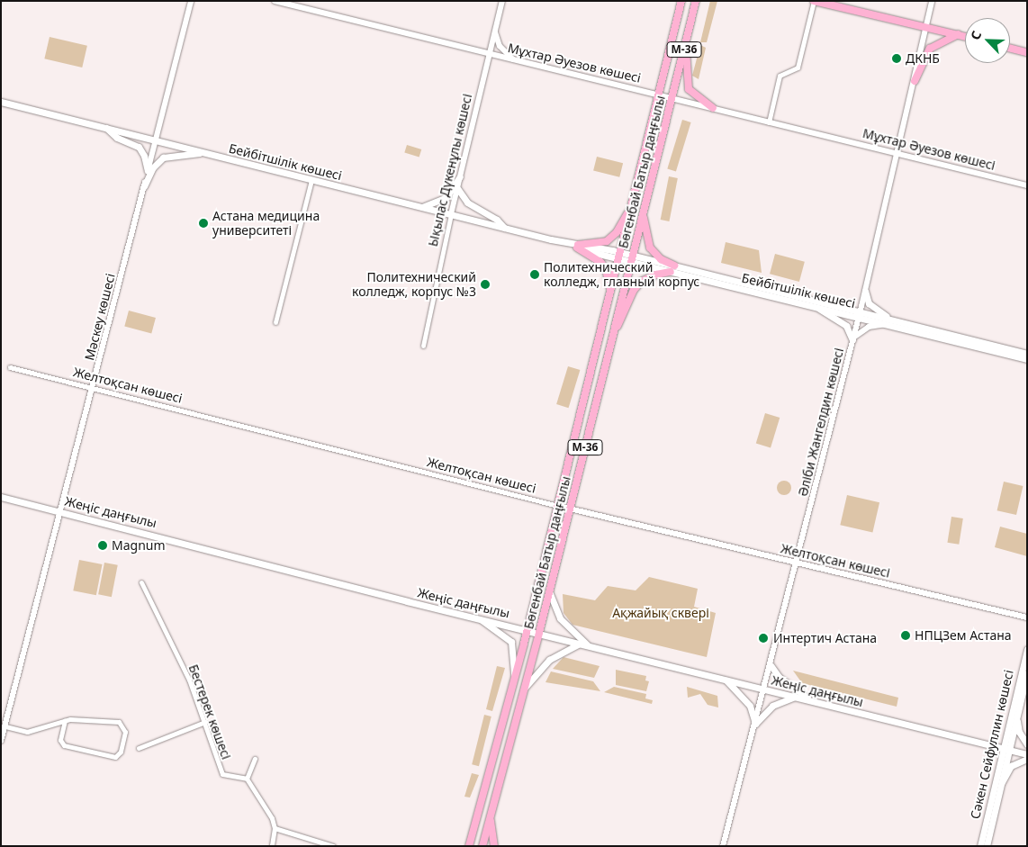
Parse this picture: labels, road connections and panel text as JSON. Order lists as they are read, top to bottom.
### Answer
{
  "streets": {
    "main road": [
      "M-36",
      "Бейбітшілік көшесі",
      "Бөгенбай Батыр даңғылы",
      "Жеңіс даңғылы",
      "Сәкен Сейфуллин көшесі"
    ],
    "street": [
      "Мұхтар Әуезов көшесі",
      "Ықылас Дүкенұлы көшесі",
      "Мәскеу көшесі",
      "Желтоқсан көшесі",
      "Әліби Жангелдин көшесі",
      "Бестерек көшесі"
    ]
  },
  "crossings": [
    ["Мұхтар Әуезов көшесі", "Ықылас Дүкенұлы көшесі"],
    ["Мұхтар Әуезов көшесі", "Бөгенбай Батыр даңғылы"],
    ["Мұхтар Әуезов көшесі", "Әліби Жангелдин көшесі"],
    ["Бейбітшілік көшесі", "Ықылас Дүкенұлы көшесі"],
    ["Бейбітшілік көшесі", "Бөгенбай Батыр даңғылы"],
    ["Бейбітшілік көшесі", "Мәскеу көшесі"],
    ["Бейбітшілік көшесі", "Әліби Жангелдин көшесі"],
    ["Бөгенбай Батыр даңғылы", "Желтоқсан көшесі"],
    ["Бөгенбай Батыр даңғылы", "Жеңіс даңғылы"],
    ["Мәскеу көшесі", "Желтоқсан көшесі"],
    ["Мәскеу көшесі", "Жеңіс даңғылы"],
    ["Желтоқсан көшесі", "Әліби Жангелдин көшесі"],
    ["Әліби Жангелдин көшесі", "Жеңіс даңғылы"],
    ["Жеңіс даңғылы", "Сәкен Сейфуллин көшесі"]
  ],
  "parks": ["Ақжайық сквері"],
  "places": [
    "ДКНБ",
    "Астана медицина университеті",
    "Политехнический колледж, главный корпус",
    "Политехнический колледж, корпус №3",
    "Magnum",
    "НПЦЗем Астана",
    "Интертич Астана"
  ],
  "north": "top left"
}
